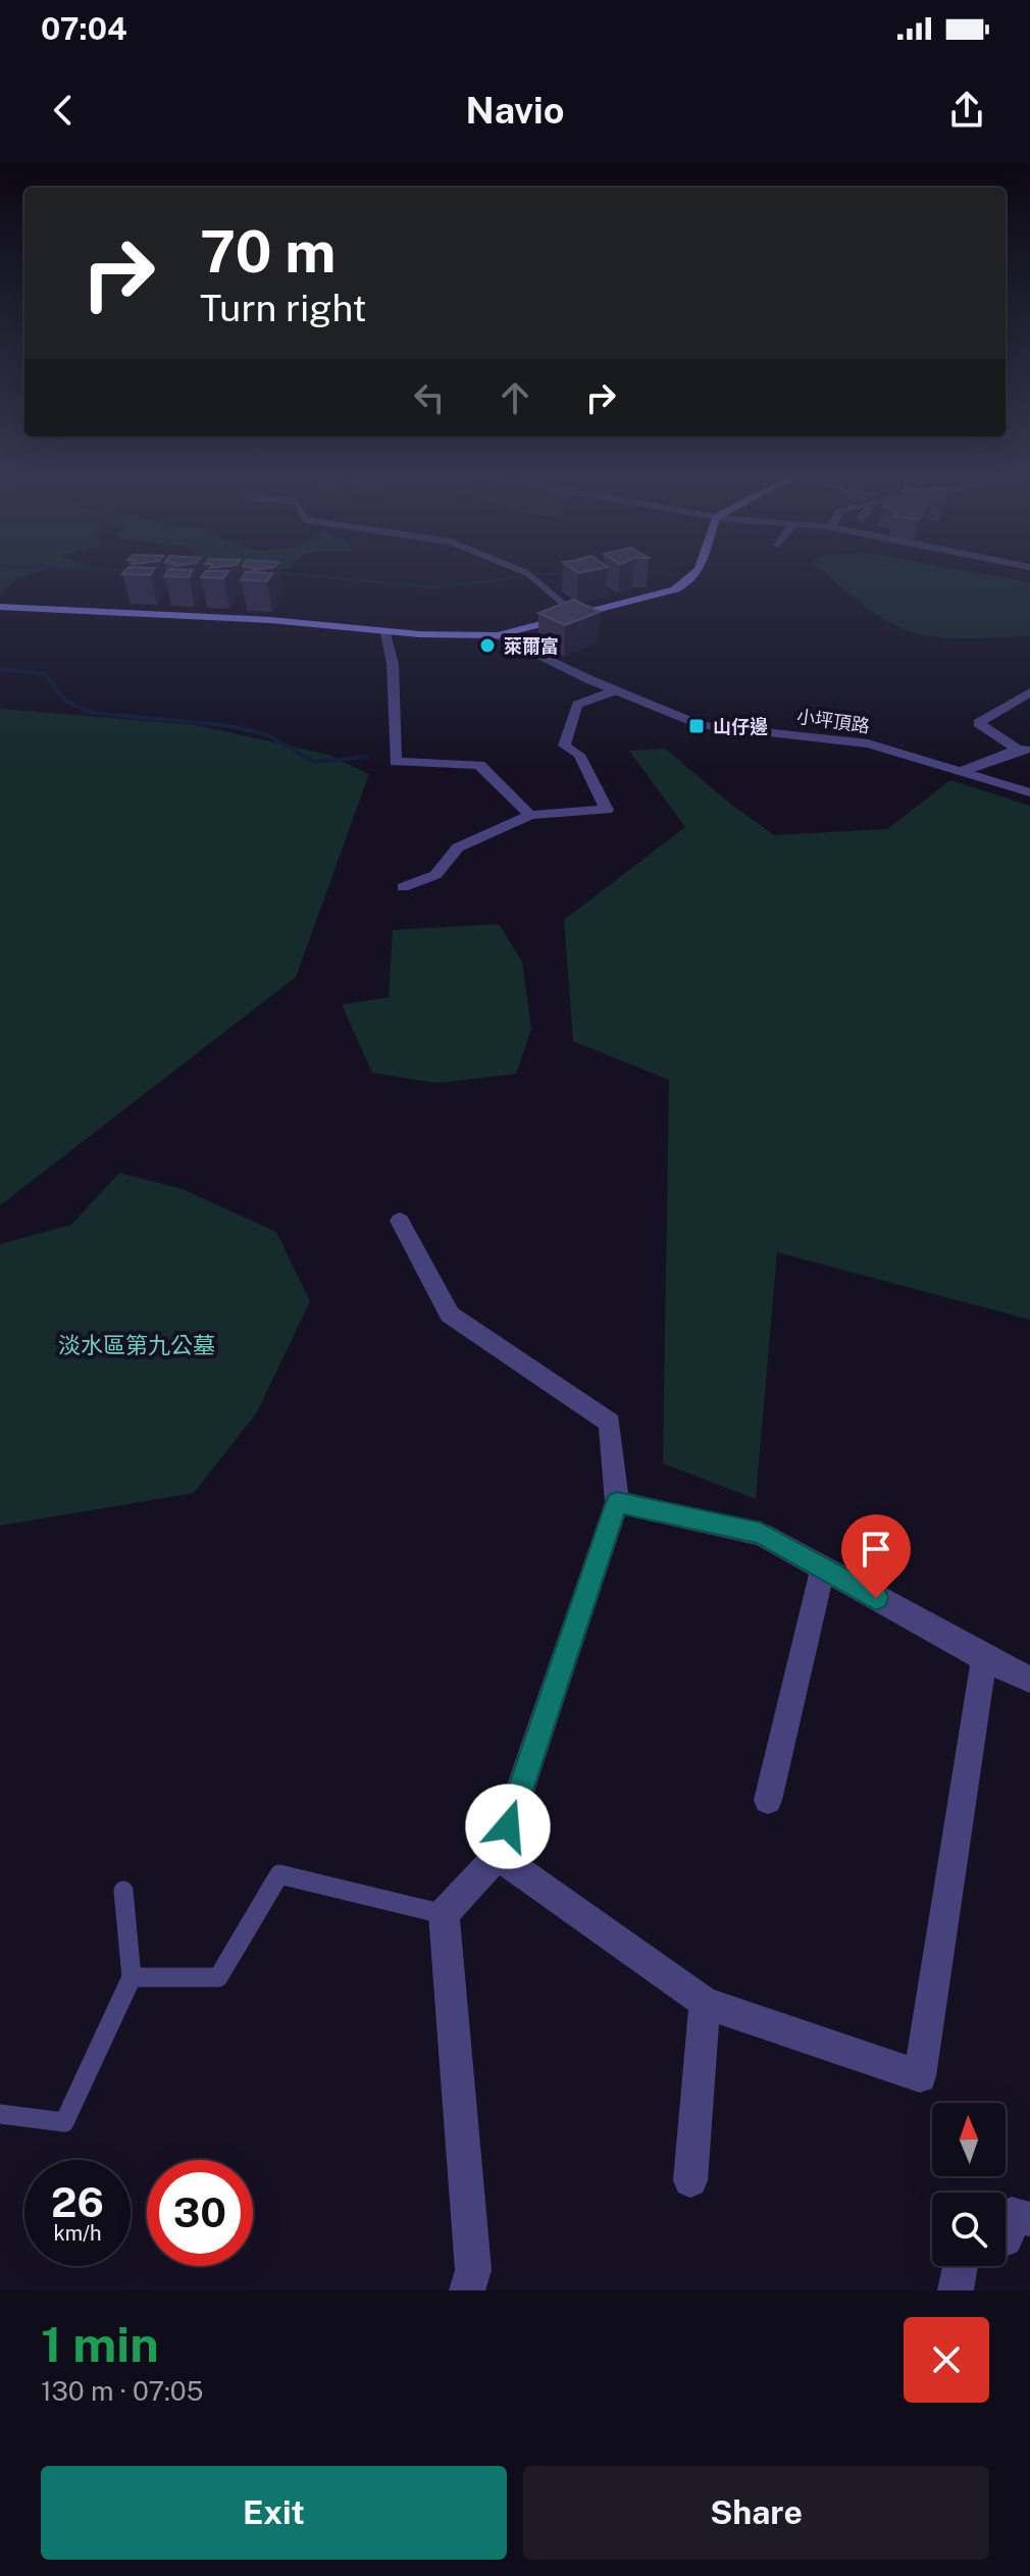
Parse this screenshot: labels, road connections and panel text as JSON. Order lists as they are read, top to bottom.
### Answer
{
  "streets": {
    "street": ["小坪頂路"]
  },
  "parks": ["淡水區第九公墓"],
  "places": {
    "other": ["萊爾富"],
    "transit": ["山仔邊"]
  },
  "north": "top",
  "page": {
    "status": "07:04",
    "header": "Navio",
    "turn": ["70 m", "Turn right"],
    "speed": "26 km/h",
    "limit": "30",
    "heading": ["1 min", "130 m · 07:05"],
    "buttons": ["Exit", "Share"]
  }
}
